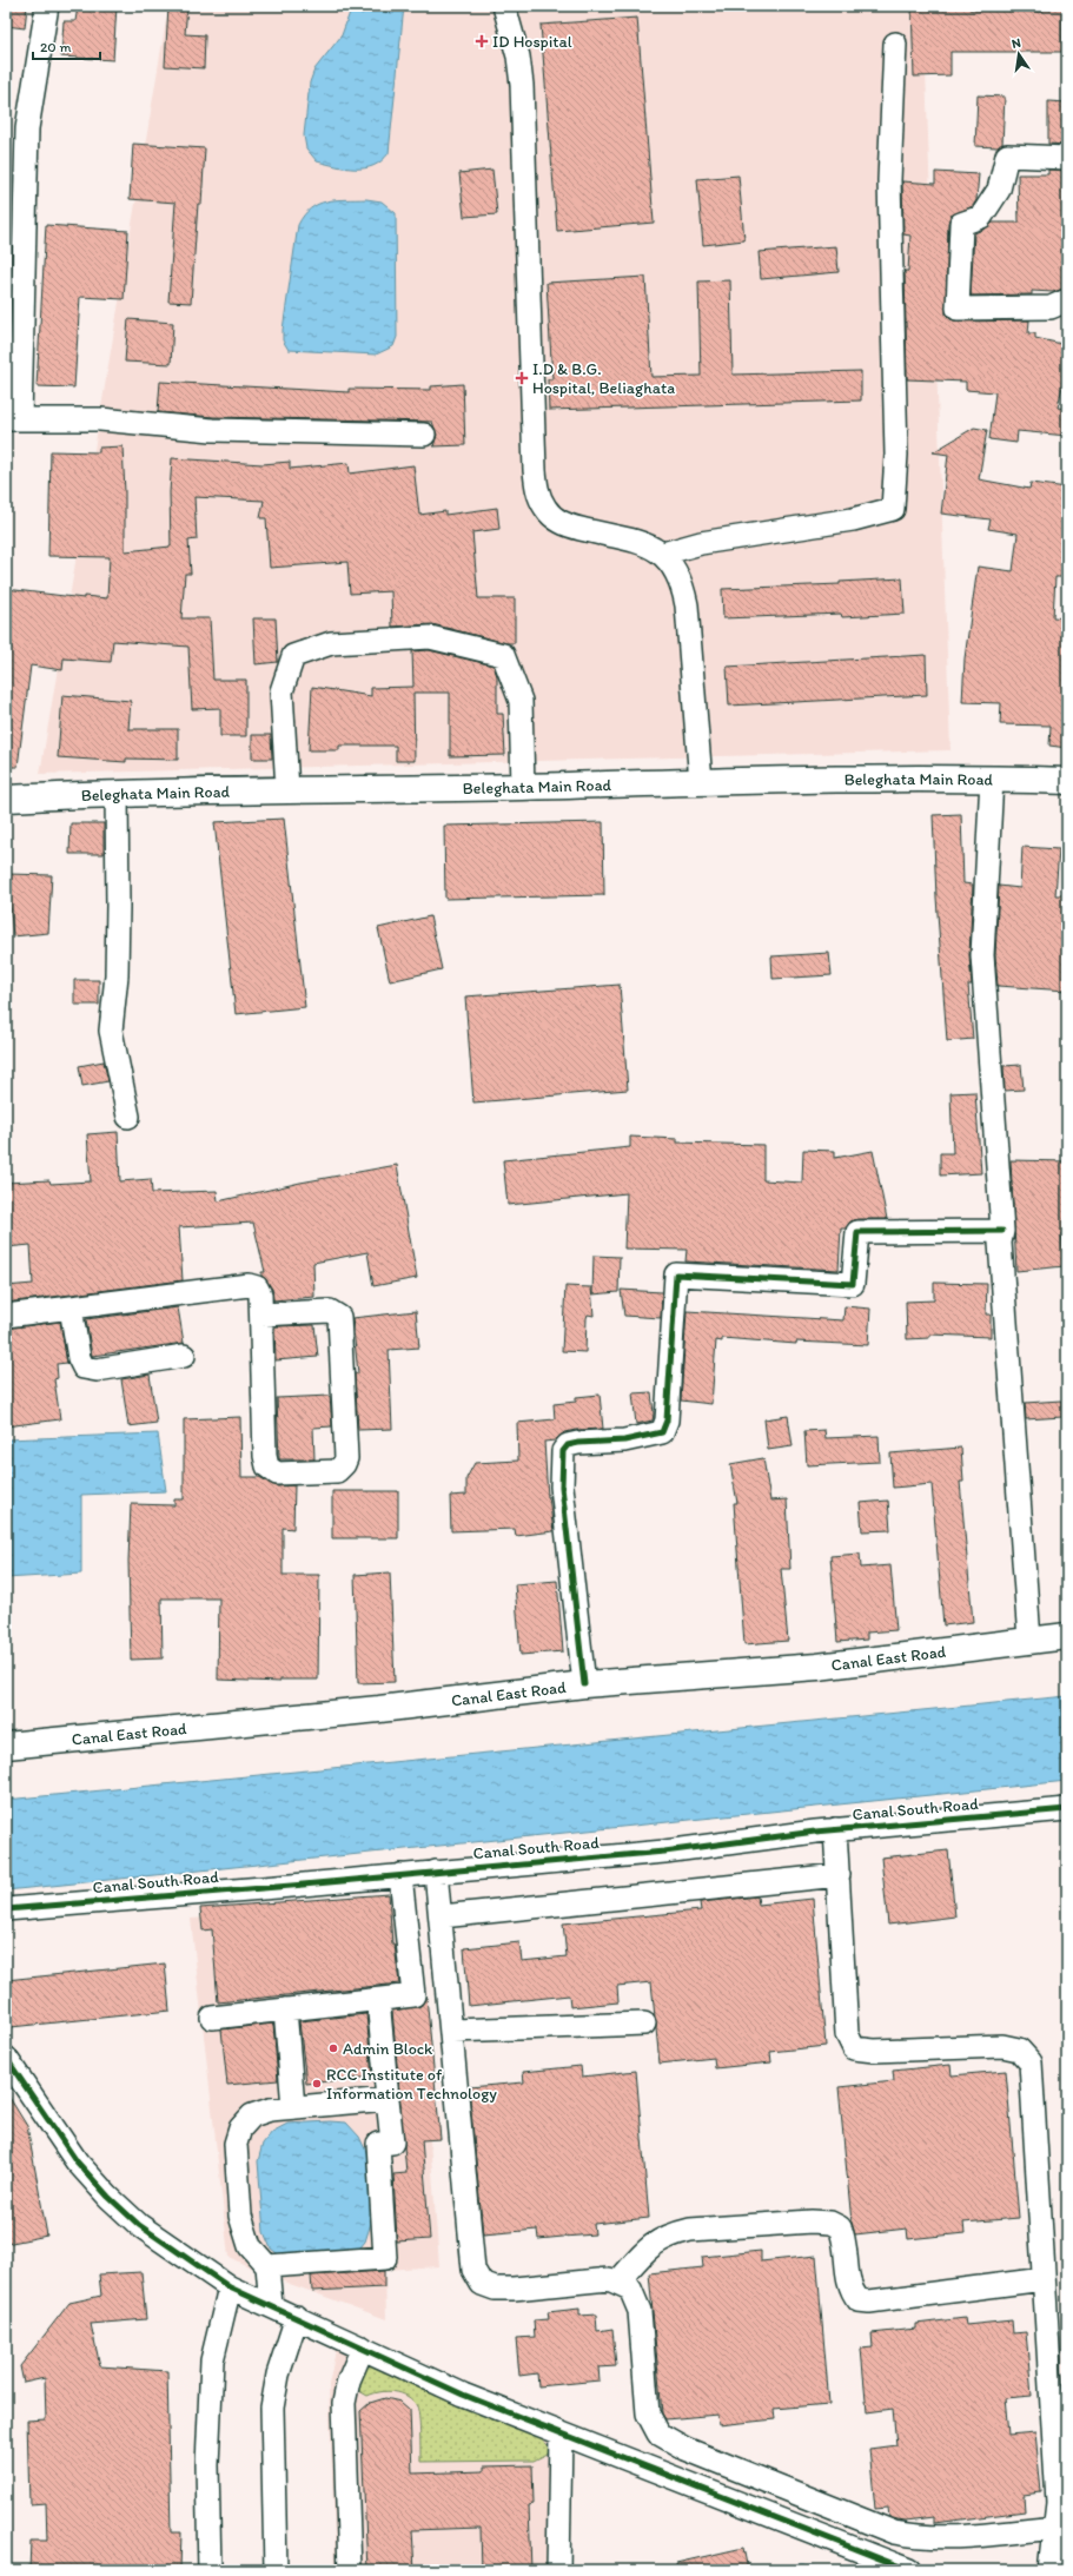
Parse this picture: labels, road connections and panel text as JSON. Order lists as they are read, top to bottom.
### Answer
{
  "streets": {
    "main road": ["Beleghata Main Road", "Canal East Road"],
    "street": ["Canal South Road"]
  },
  "places": {
    "health": ["ID Hospital", "I.D & B.G. Hospital, Beliaghata"],
    "other": ["Admin Block", "RCC Institute of Information Technology"]
  },
  "scale_bar": "20 m",
  "north": "top"
}
